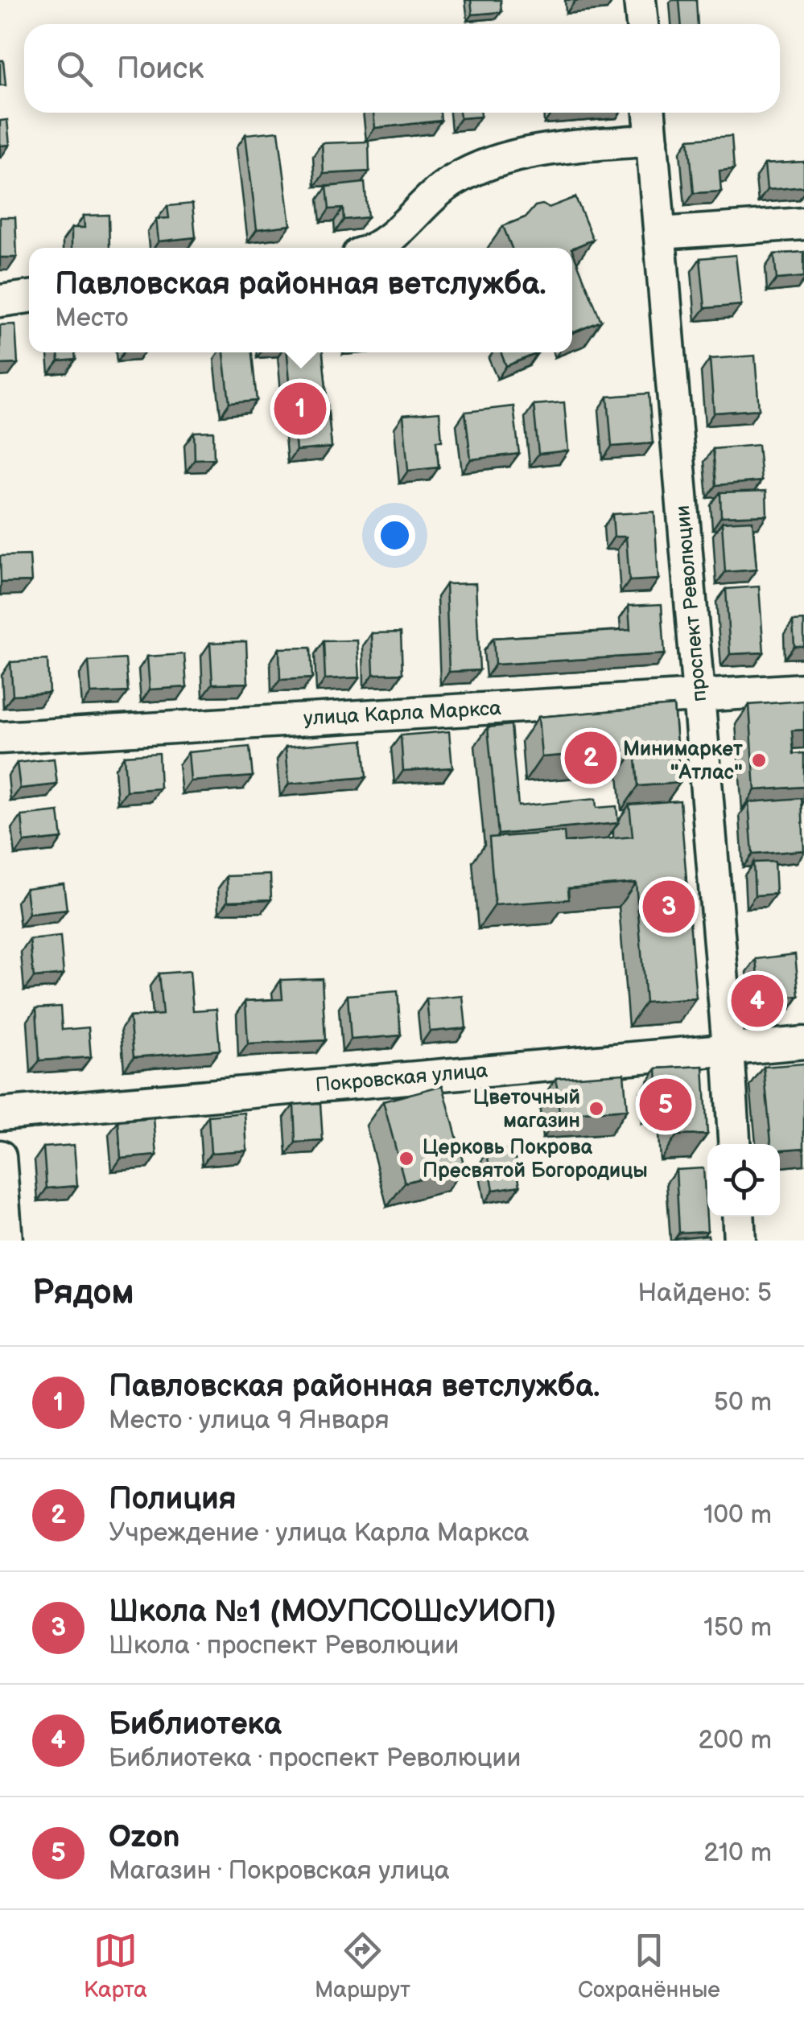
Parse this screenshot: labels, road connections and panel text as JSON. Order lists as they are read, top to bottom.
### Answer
{
  "streets": {
    "street": ["проспект Революции", "улица Карла Маркса", "Покровская улица"]
  },
  "crossings": [
    ["проспект Революции", "улица Карла Маркса"],
    ["проспект Революции", "Покровская улица"]
  ],
  "places": ["Минимаркет \"Атлас\"", "Цветочный магазин", "Церковь Покрова Пресвятой Богородицы"],
  "page": {
    "search": "Поиск",
    "popup": ["Павловская районная ветслужба.", "Место"],
    "pins": [
      "1",
      "2",
      "3",
      "4",
      "5"
    ],
    "heading": ["Рядом", "Найдено: 5"],
    "list": [
      {
        "mark": "1",
        "name": "Павловская районная ветслужба.",
        "note": "Место · улица 9 Января",
        "value": "50 m"
      },
      {
        "mark": "2",
        "name": "Полиция",
        "note": "Учреждение · улица Карла Маркса",
        "value": "100 m"
      },
      {
        "mark": "3",
        "name": "Школа №1 (МОУПСОШсУИОП)",
        "note": "Школа · проспект Революции",
        "value": "150 m"
      },
      {
        "mark": "4",
        "name": "Библиотека",
        "note": "Библиотека · проспект Революции",
        "value": "200 m"
      },
      {
        "mark": "5",
        "name": "Ozon",
        "note": "Магазин · Покровская улица",
        "value": "210 m"
      }
    ],
    "nav": ["Карта", "Маршрут", "Сохранённые"]
  }
}
